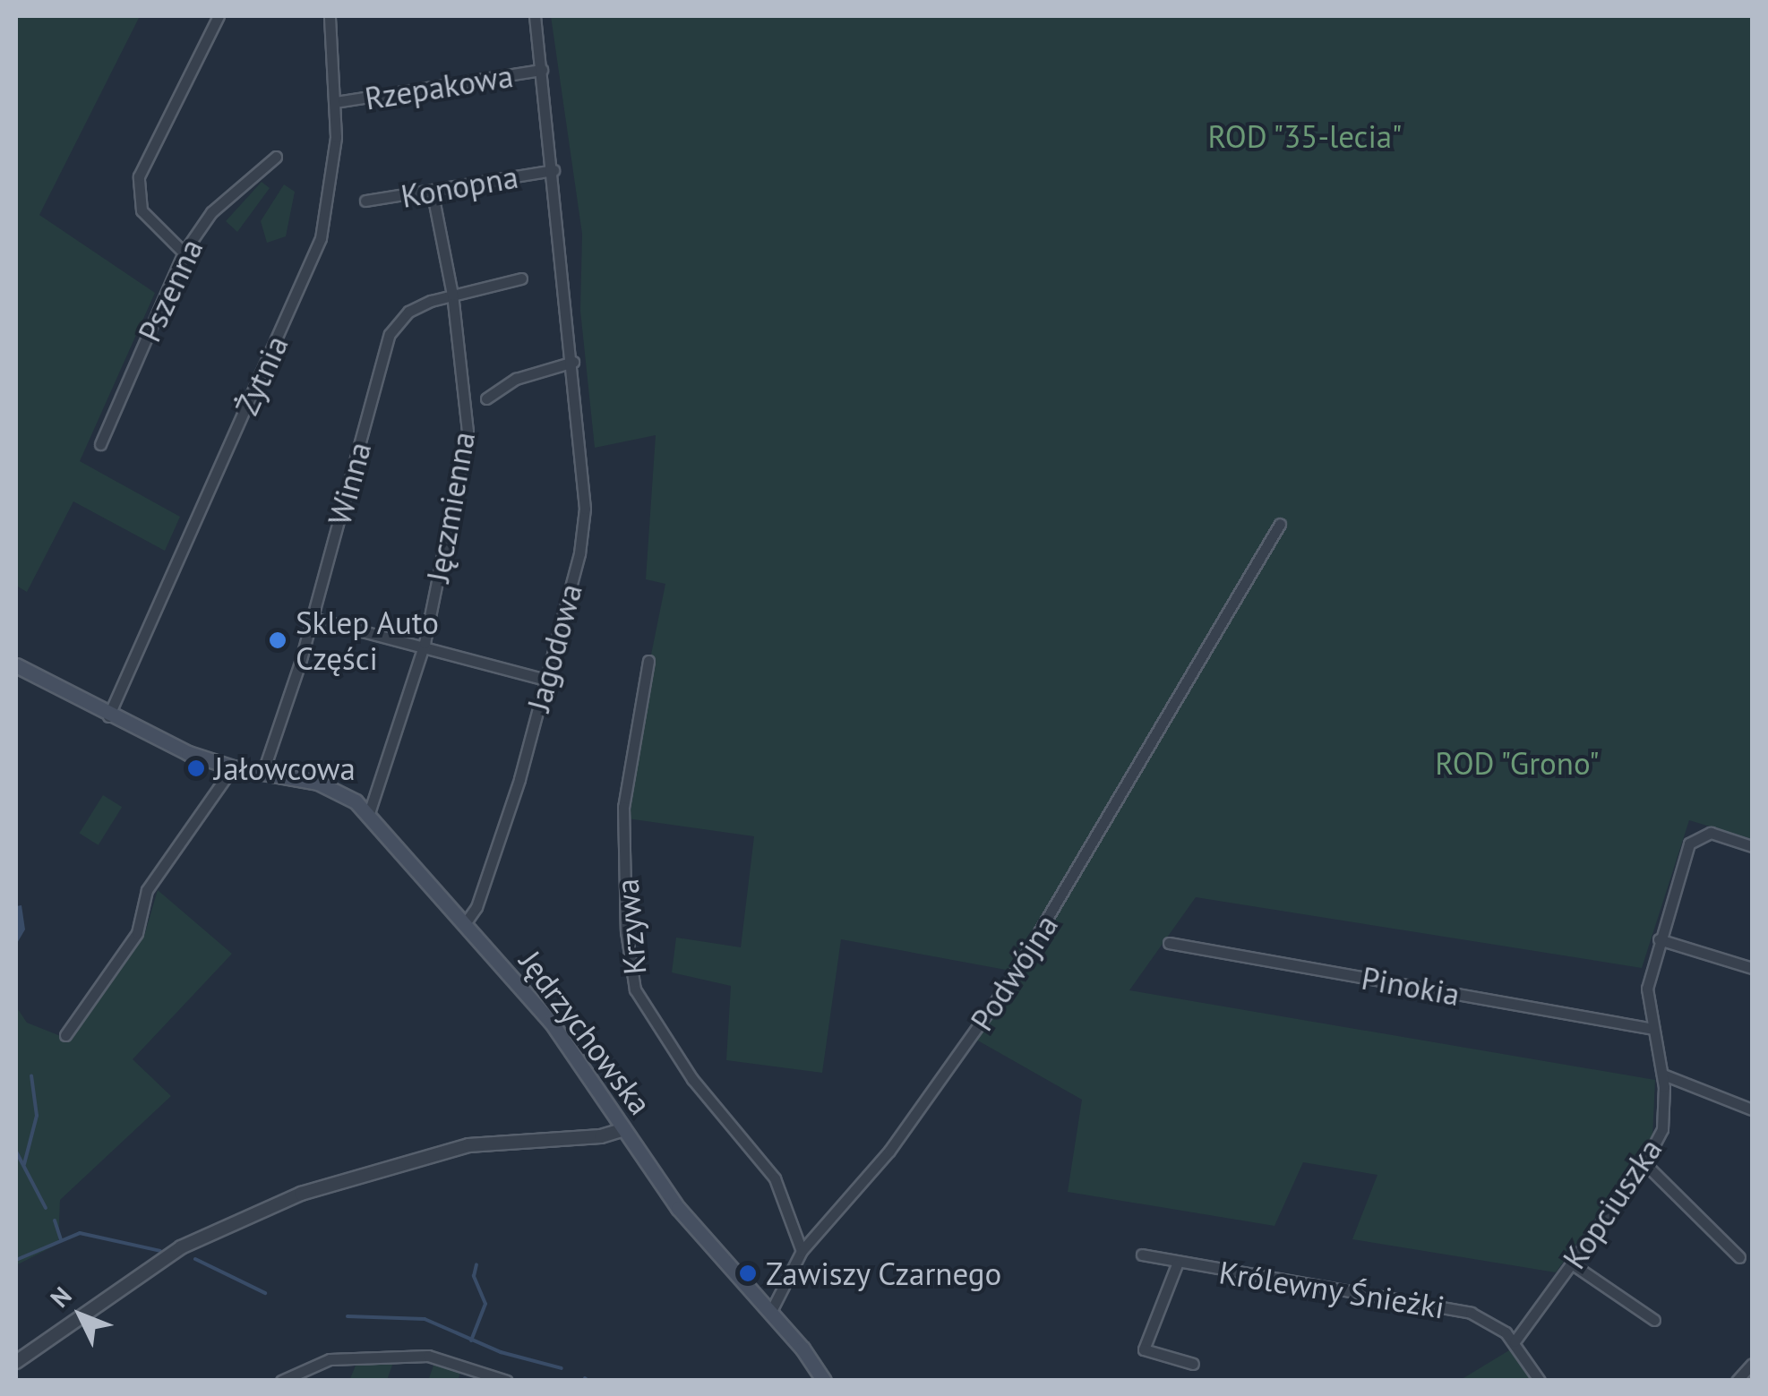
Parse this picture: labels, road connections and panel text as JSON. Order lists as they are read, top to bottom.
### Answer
{
  "streets": {
    "main road": ["Jędrzychowska"],
    "street": [
      "Rzepakowa",
      "Konopna",
      "Pszenna",
      "Żytnia",
      "Winna",
      "Jęczmienna",
      "Jagodowa",
      "Krzywa",
      "Podwójna",
      "Pinokia",
      "Kopciuszka",
      "Królewny Śnieżki"
    ]
  },
  "crossings": [
    ["Rzepakowa", "Żytnia"],
    ["Rzepakowa", "Jagodowa"],
    ["Konopna", "Jęczmienna"],
    ["Konopna", "Jagodowa"],
    ["Żytnia", "Jędrzychowska"],
    ["Winna", "Jęczmienna"],
    ["Winna", "Jędrzychowska"],
    ["Jęczmienna", "Jędrzychowska"],
    ["Jagodowa", "Jędrzychowska"],
    ["Krzywa", "Podwójna"],
    ["Podwójna", "Jędrzychowska"],
    ["Pinokia", "Kopciuszka"],
    ["Kopciuszka", "Królewny Śnieżki"]
  ],
  "parks": ["ROD \"35-lecia\"", "ROD \"Grono\""],
  "places": ["Sklep Auto Części", "Jałowcowa", "Zawiszy Czarnego"],
  "north": "top left"
}
